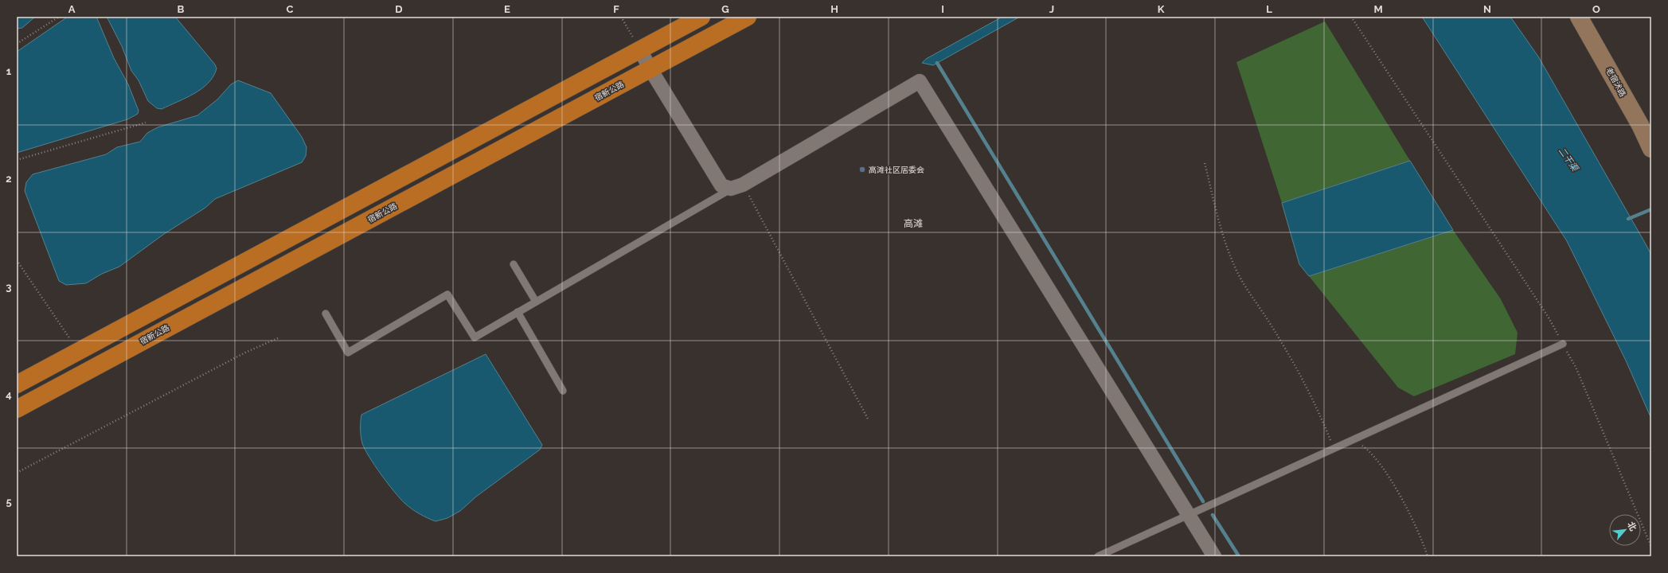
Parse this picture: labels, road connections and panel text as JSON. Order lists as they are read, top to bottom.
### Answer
{
  "streets": {
    "highway": ["宿新公路"],
    "main road": ["老宿沭路"]
  },
  "districts": ["高滩"],
  "water": ["二干渠"],
  "places": ["高滩社区居委会"],
  "north": "top right",
  "grid": {
    "columns": [
      "A",
      "B",
      "C",
      "D",
      "E",
      "F",
      "G",
      "H",
      "I",
      "J",
      "K",
      "L",
      "M",
      "N",
      "O"
    ],
    "rows": [
      "1",
      "2",
      "3",
      "4",
      "5"
    ]
  }
}
